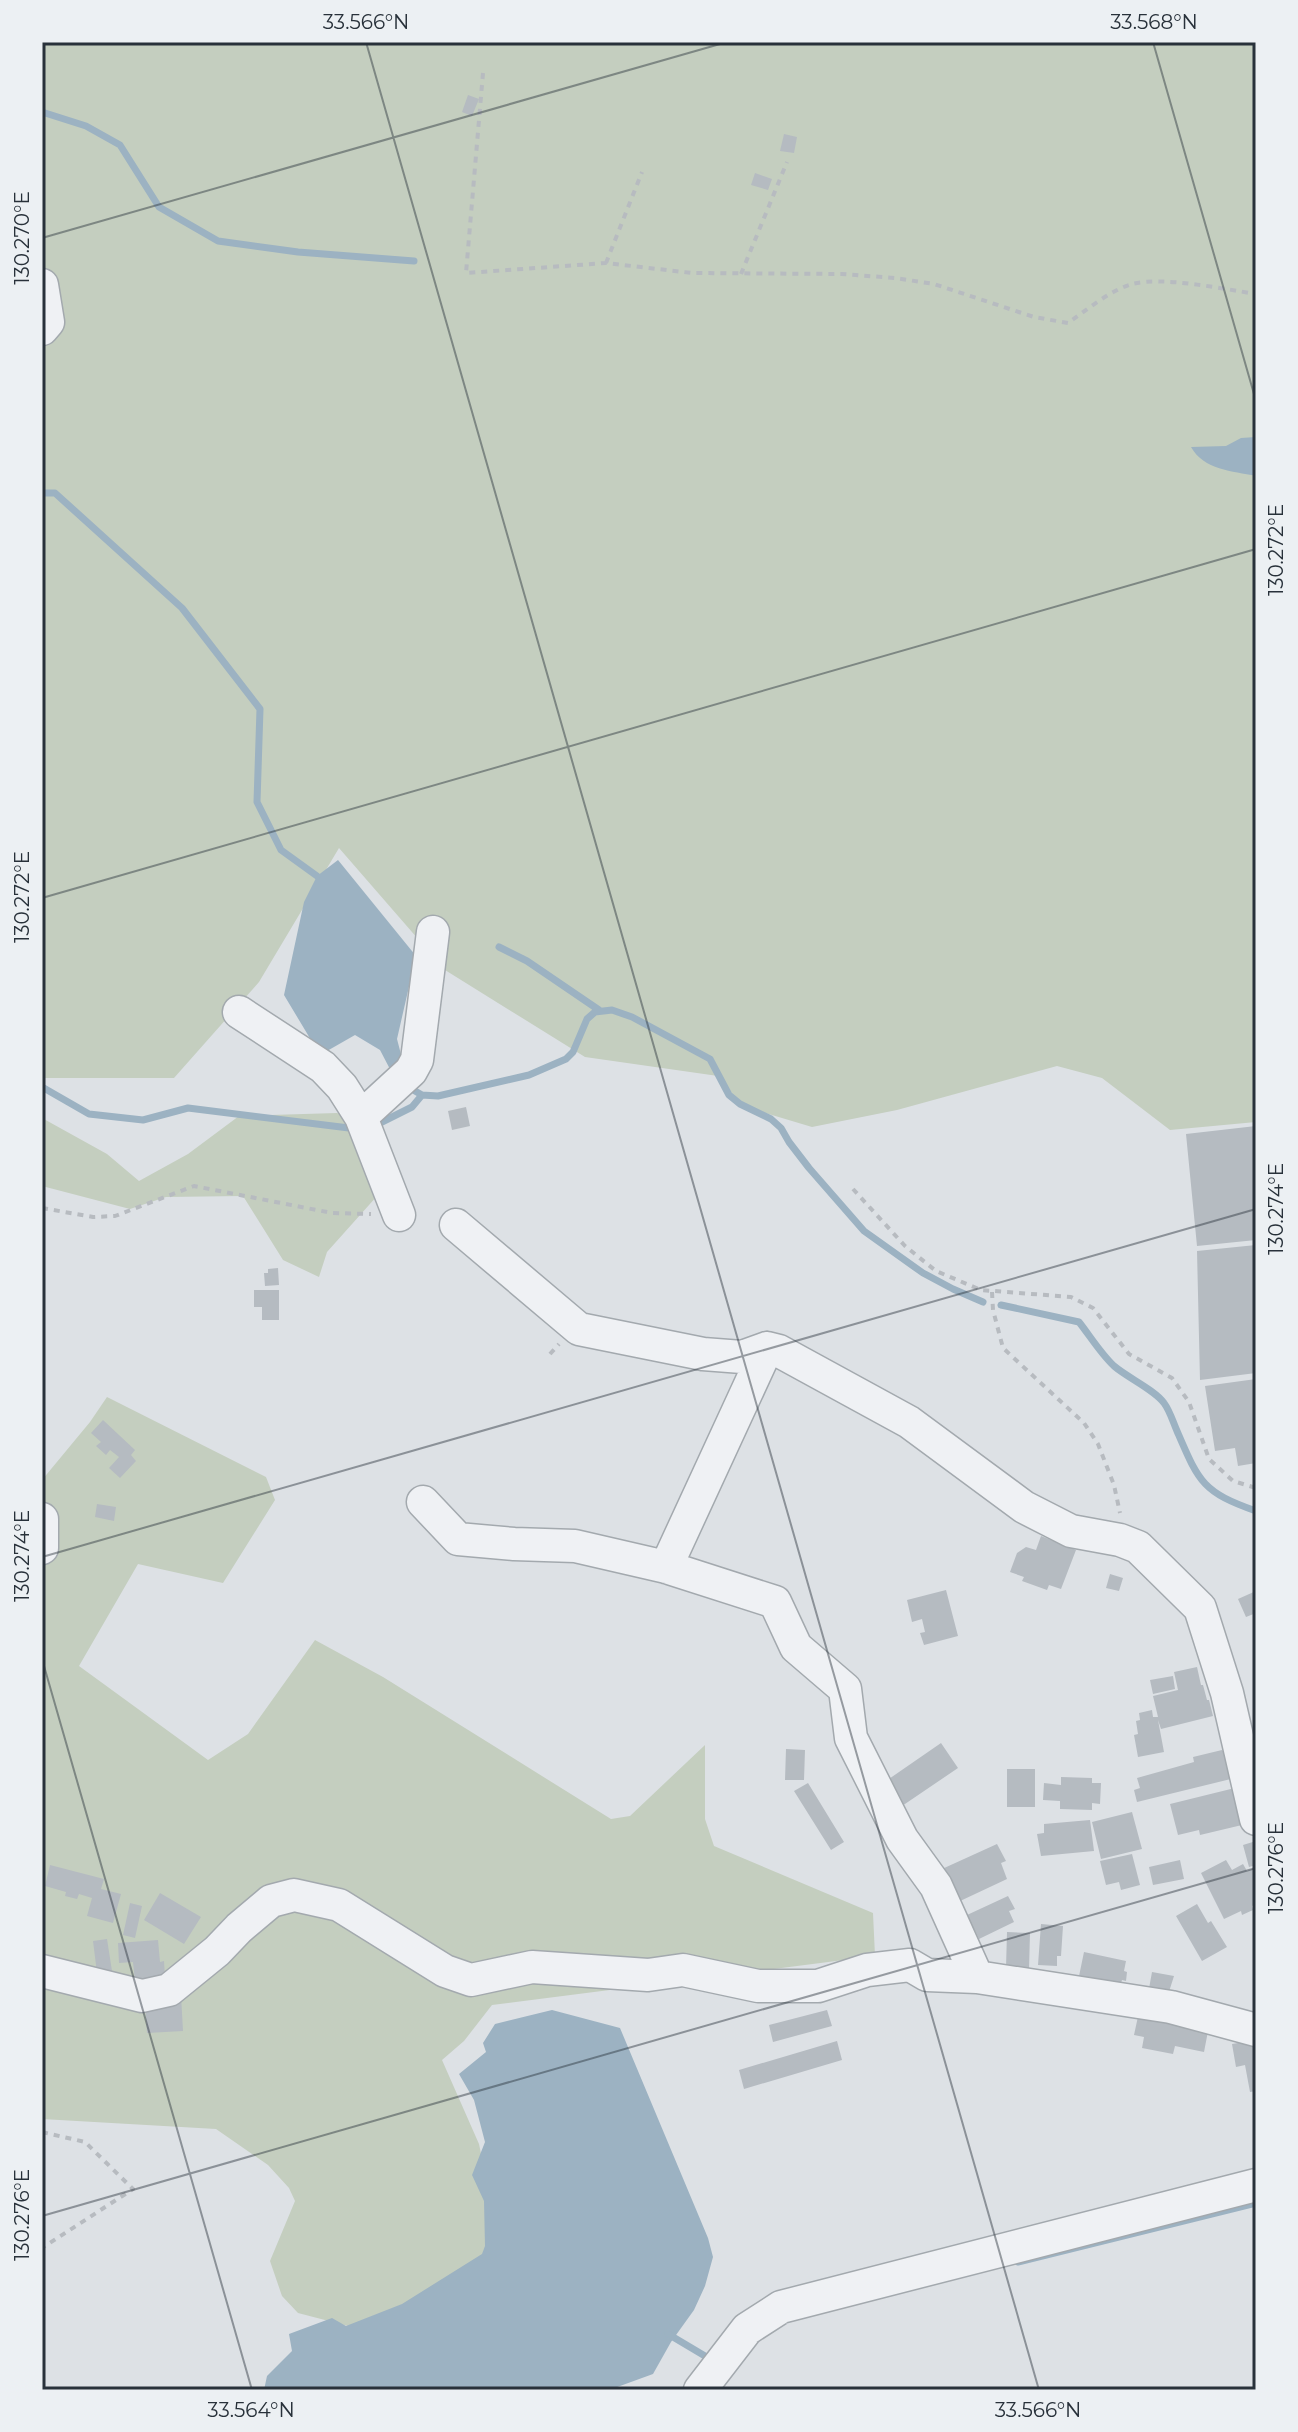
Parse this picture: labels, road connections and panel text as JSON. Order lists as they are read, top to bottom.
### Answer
{
  "coordinates": [
    "33.566°N",
    "33.568°N",
    "130.270°E",
    "130.272°E",
    "130.274°E",
    "130.276°E",
    "33.564°N"
  ]
}
